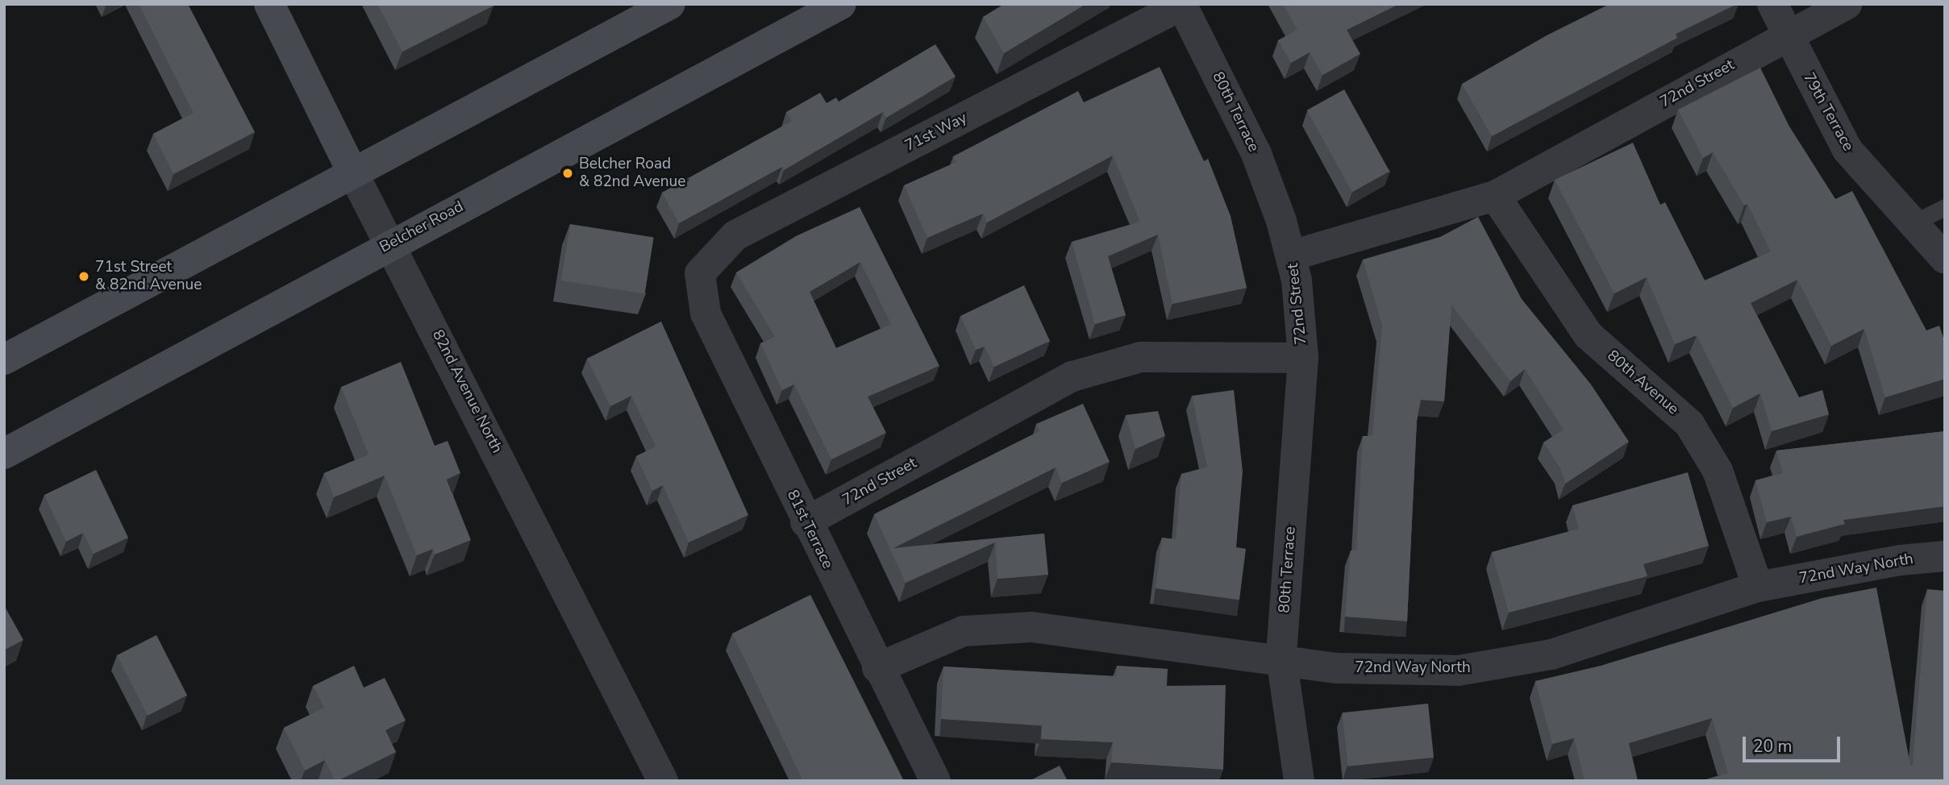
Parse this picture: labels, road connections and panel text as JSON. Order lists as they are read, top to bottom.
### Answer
{
  "streets": {
    "main road": ["Belcher Road", "82nd Avenue North"],
    "street": [
      "72nd Street",
      "80th Terrace",
      "79th Terrace",
      "71st Way",
      "80th Avenue",
      "81st Terrace",
      "72nd Way North"
    ]
  },
  "crossings": [
    ["72nd Street", "80th Terrace"],
    ["72nd Street", "79th Terrace"],
    ["72nd Street", "80th Avenue"],
    ["72nd Street", "81st Terrace"],
    ["80th Terrace", "71st Way"],
    ["80th Terrace", "72nd Way North"],
    ["71st Way", "81st Terrace"],
    ["Belcher Road", "82nd Avenue North"],
    ["80th Avenue", "72nd Way North"],
    ["81st Terrace", "72nd Way North"]
  ],
  "places": ["Belcher Road & 82nd Avenue", "71st Street & 82nd Avenue"],
  "scale_bar": "20 m"
}
